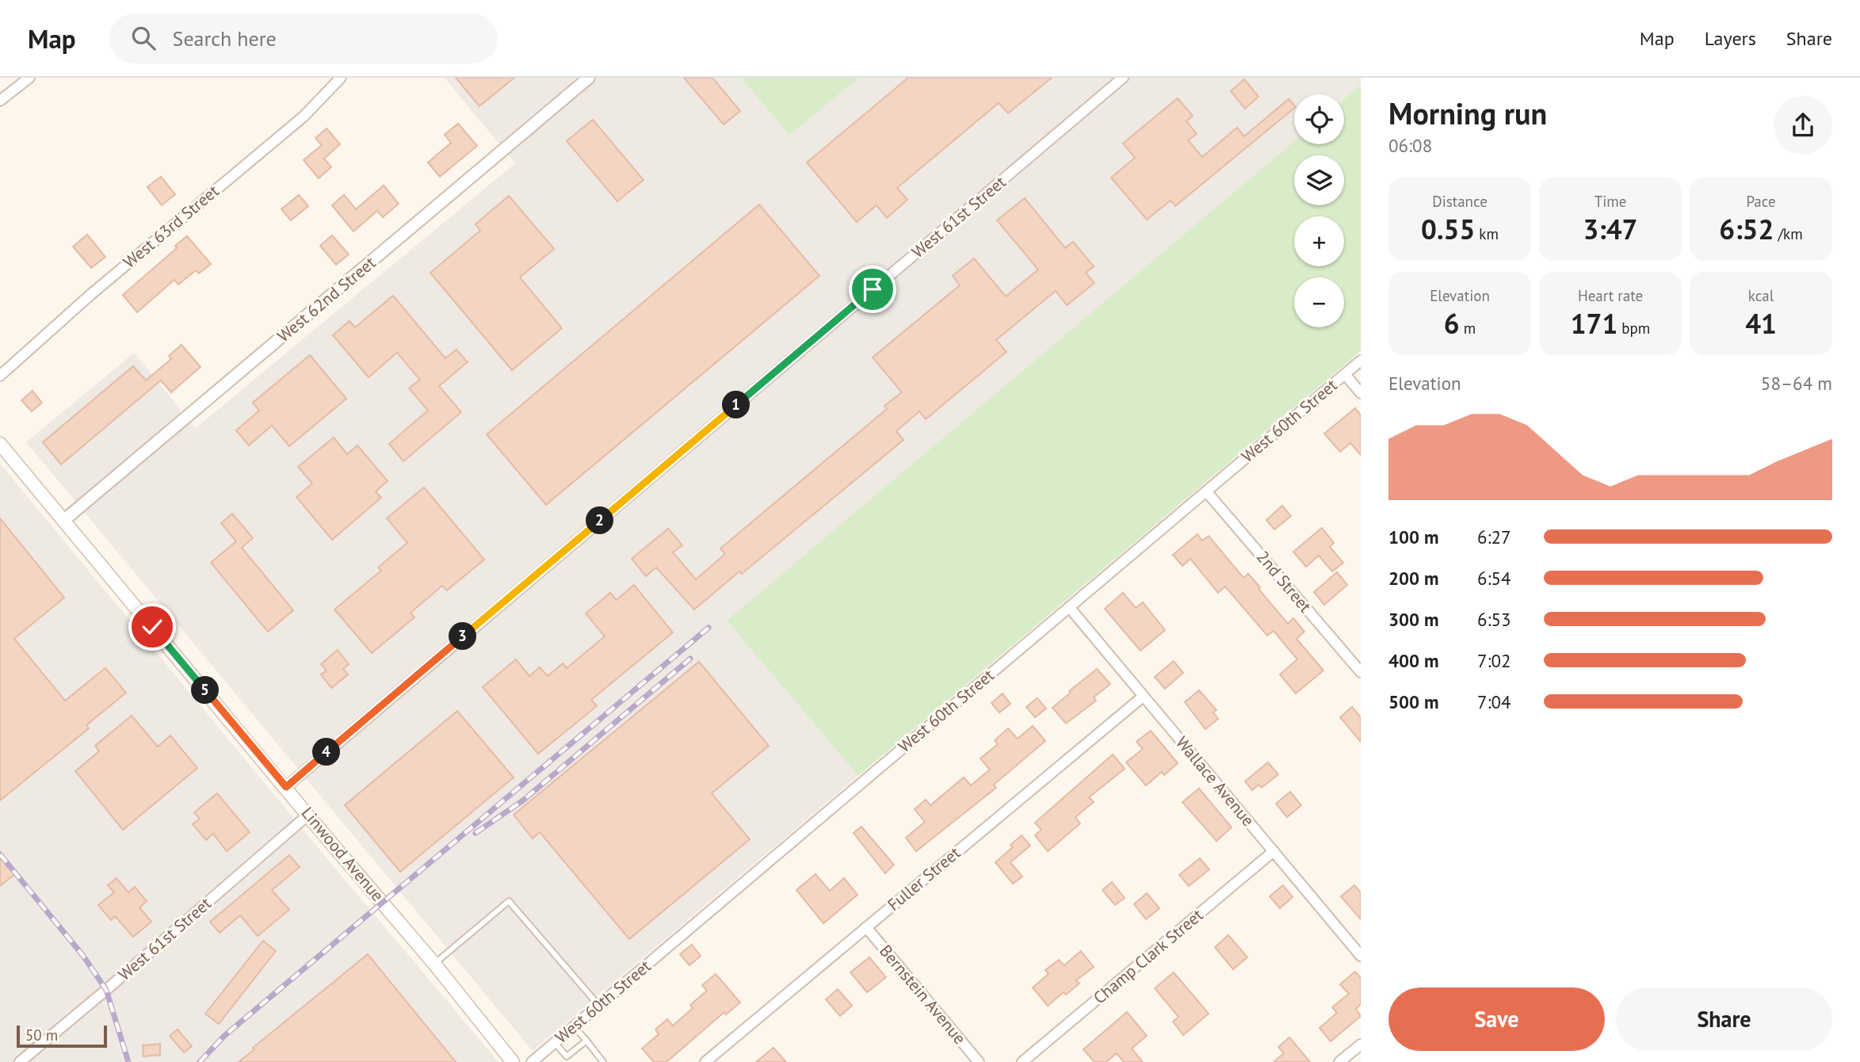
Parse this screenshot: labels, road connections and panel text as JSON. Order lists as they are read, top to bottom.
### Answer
{
  "streets": {
    "main road": ["Linwood Avenue"],
    "street": [
      "West 61st Street",
      "West 63rd Street",
      "West 62nd Street",
      "West 60th Street",
      "2nd Street",
      "Wallace Avenue",
      "Fuller Street",
      "Champ Clark Street",
      "Bernstein Avenue"
    ]
  },
  "crossings": [
    ["West 61st Street", "Linwood Avenue"],
    ["West 62nd Street", "Linwood Avenue"],
    ["West 60th Street", "2nd Street"],
    ["West 60th Street", "Wallace Avenue"],
    ["Wallace Avenue", "Fuller Street"],
    ["Wallace Avenue", "Champ Clark Street"],
    ["Fuller Street", "Bernstein Avenue"]
  ],
  "scale_bar": "50 m",
  "page": {
    "header": "Map",
    "search": "Search here",
    "nav": ["Map", "Layers", "Share"],
    "heading": ["Morning run", "06:08"],
    "map_buttons": ["+", "−"],
    "stats": [
      ["Distance", "0.55 km"],
      ["Time", "3:47"],
      ["Pace", "6:52 /km"],
      ["Elevation", "6 m"],
      ["Heart rate", "171 bpm"],
      ["kcal", "41"]
    ],
    "chart": ["Elevation", "58–64 m"],
    "pins": [
      "1",
      "2",
      "3",
      "5",
      "4"
    ],
    "list": [
      {
        "name": "100 m",
        "note": "6:27"
      },
      {
        "name": "200 m",
        "note": "6:54"
      },
      {
        "name": "300 m",
        "note": "6:53"
      },
      {
        "name": "400 m",
        "note": "7:02"
      },
      {
        "name": "500 m",
        "note": "7:04"
      }
    ],
    "buttons": ["Save", "Share"],
    "scale": "50 m"
  }
}
